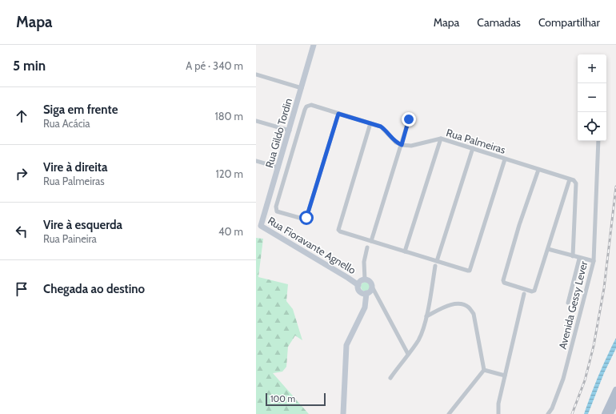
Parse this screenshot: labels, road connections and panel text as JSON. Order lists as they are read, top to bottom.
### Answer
{
  "streets": {
    "main road": ["Rua Gildo Tordin", "Rua Fioravante Agnello"],
    "street": ["Rua Palmeiras", "Avenida Gessy Lever"]
  },
  "crossings": [
    ["Rua Gildo Tordin", "Rua Fioravante Agnello"]
  ],
  "scale_bar": "100 m",
  "page": {
    "header": "Mapa",
    "nav": ["Mapa", "Camadas", "Compartilhar"],
    "heading": ["5 min", "A pé · 340 m"],
    "map_buttons": ["+", "−"],
    "list": [
      ["Siga em frente", "Rua Acácia", "180 m"],
      ["Vire à direita", "Rua Palmeiras", "120 m"],
      ["Vire à esquerda", "Rua Paineira", "40 m"],
      "Chegada ao destino"
    ],
    "scale": "100 m"
  }
}
